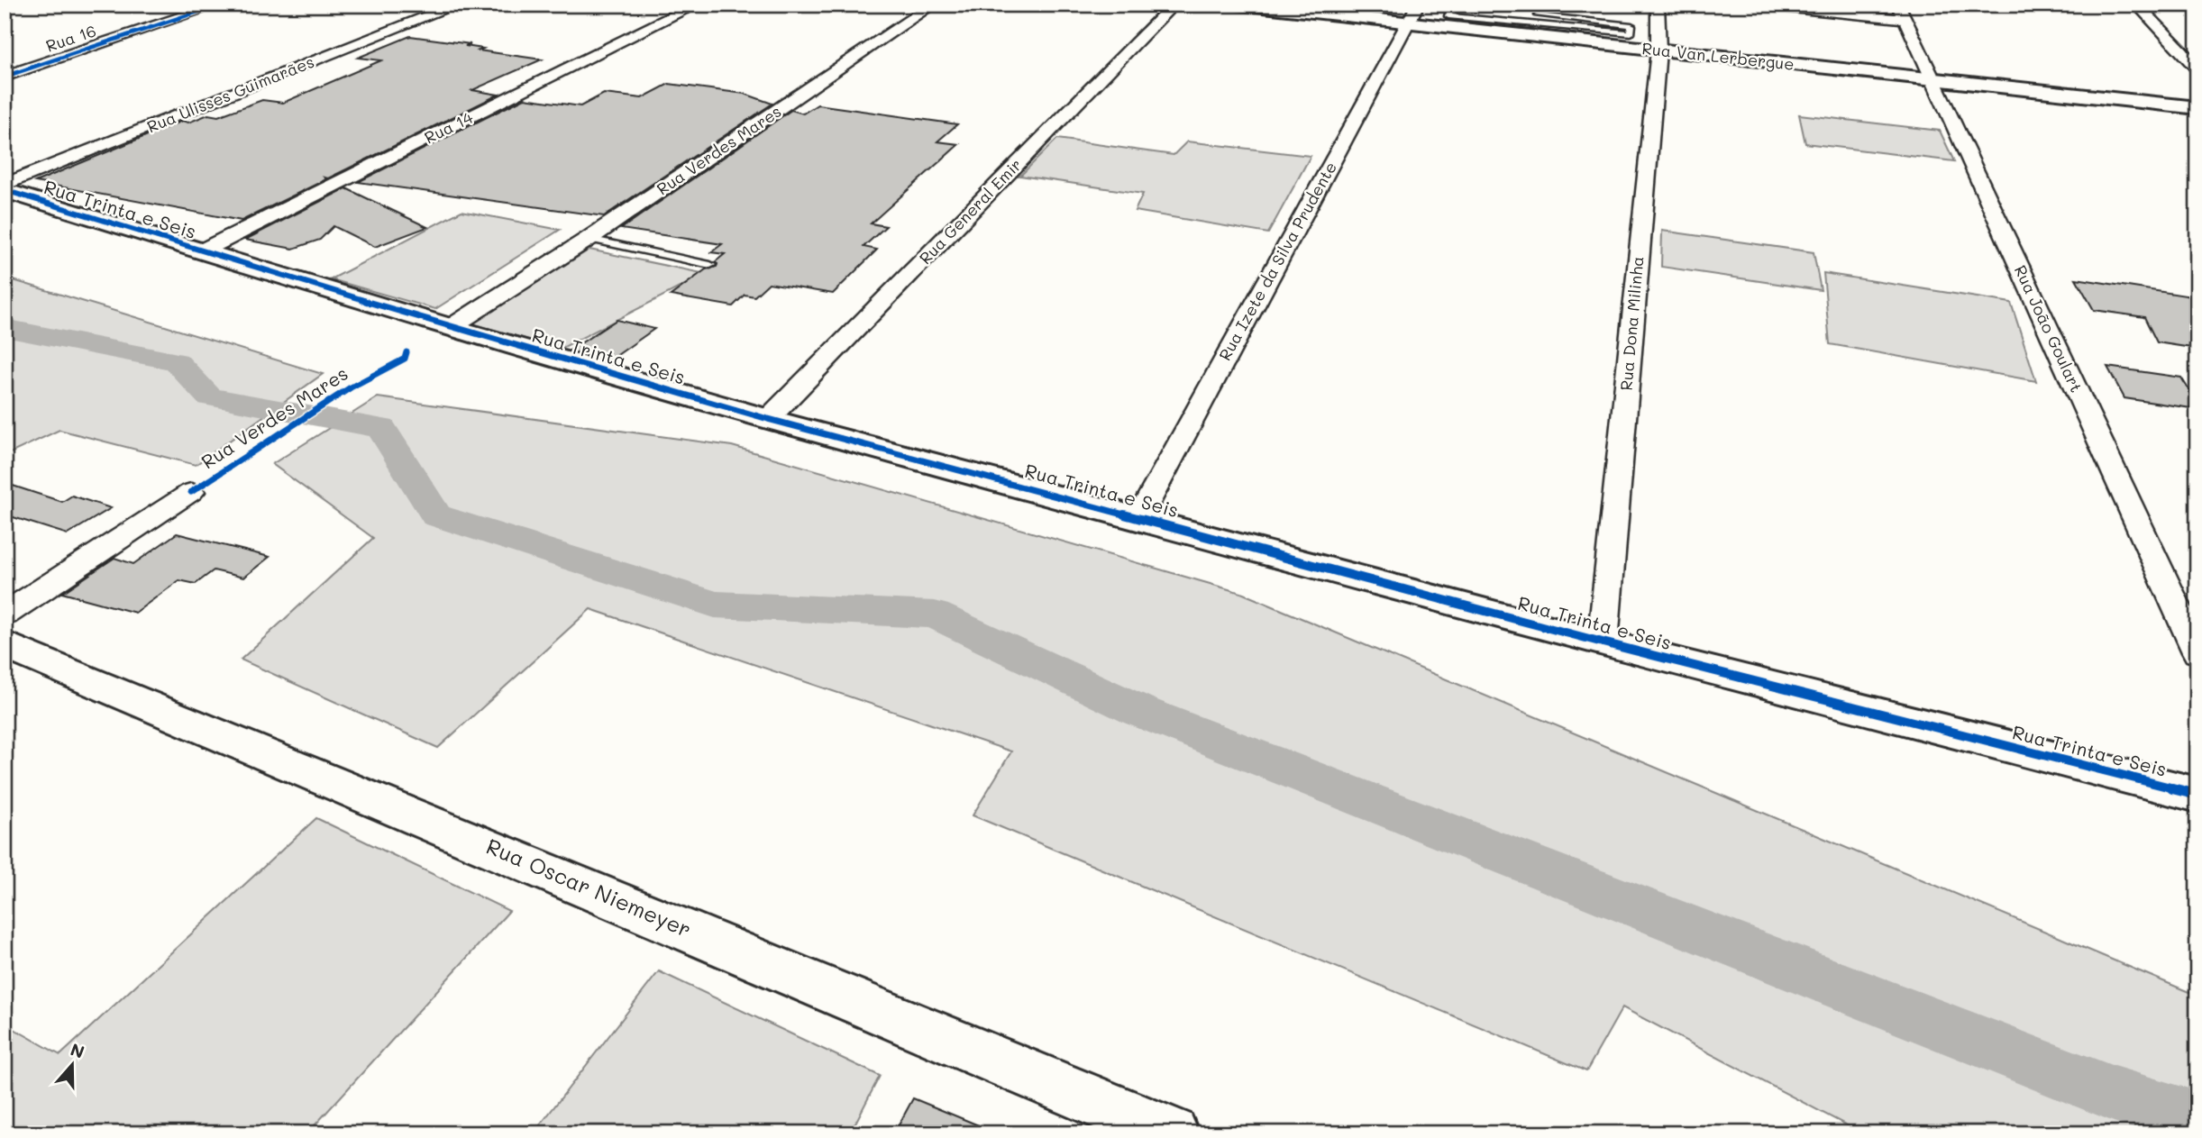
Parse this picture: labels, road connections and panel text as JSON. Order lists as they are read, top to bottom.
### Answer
{
  "streets": {
    "street": [
      "Rua 16",
      "Rua Van Lerbergue",
      "Rua Ulisses Guimarães",
      "Rua 14",
      "Rua Verdes Mares",
      "Rua Trinta e Seis",
      "Rua General Emir",
      "Rua Izete da Silva Prudente",
      "Rua Dona Milinha",
      "Rua João Goulart",
      "Rua Oscar Niemeyer"
    ]
  },
  "crossings": [
    ["Rua Van Lerbergue", "Rua Izete da Silva Prudente"],
    ["Rua Van Lerbergue", "Rua Dona Milinha"],
    ["Rua Van Lerbergue", "Rua João Goulart"],
    ["Rua 14", "Rua Trinta e Seis"],
    ["Rua Verdes Mares", "Rua Trinta e Seis"],
    ["Rua Trinta e Seis", "Rua General Emir"],
    ["Rua Trinta e Seis", "Rua Izete da Silva Prudente"],
    ["Rua Trinta e Seis", "Rua Dona Milinha"]
  ],
  "north": "top"
}
